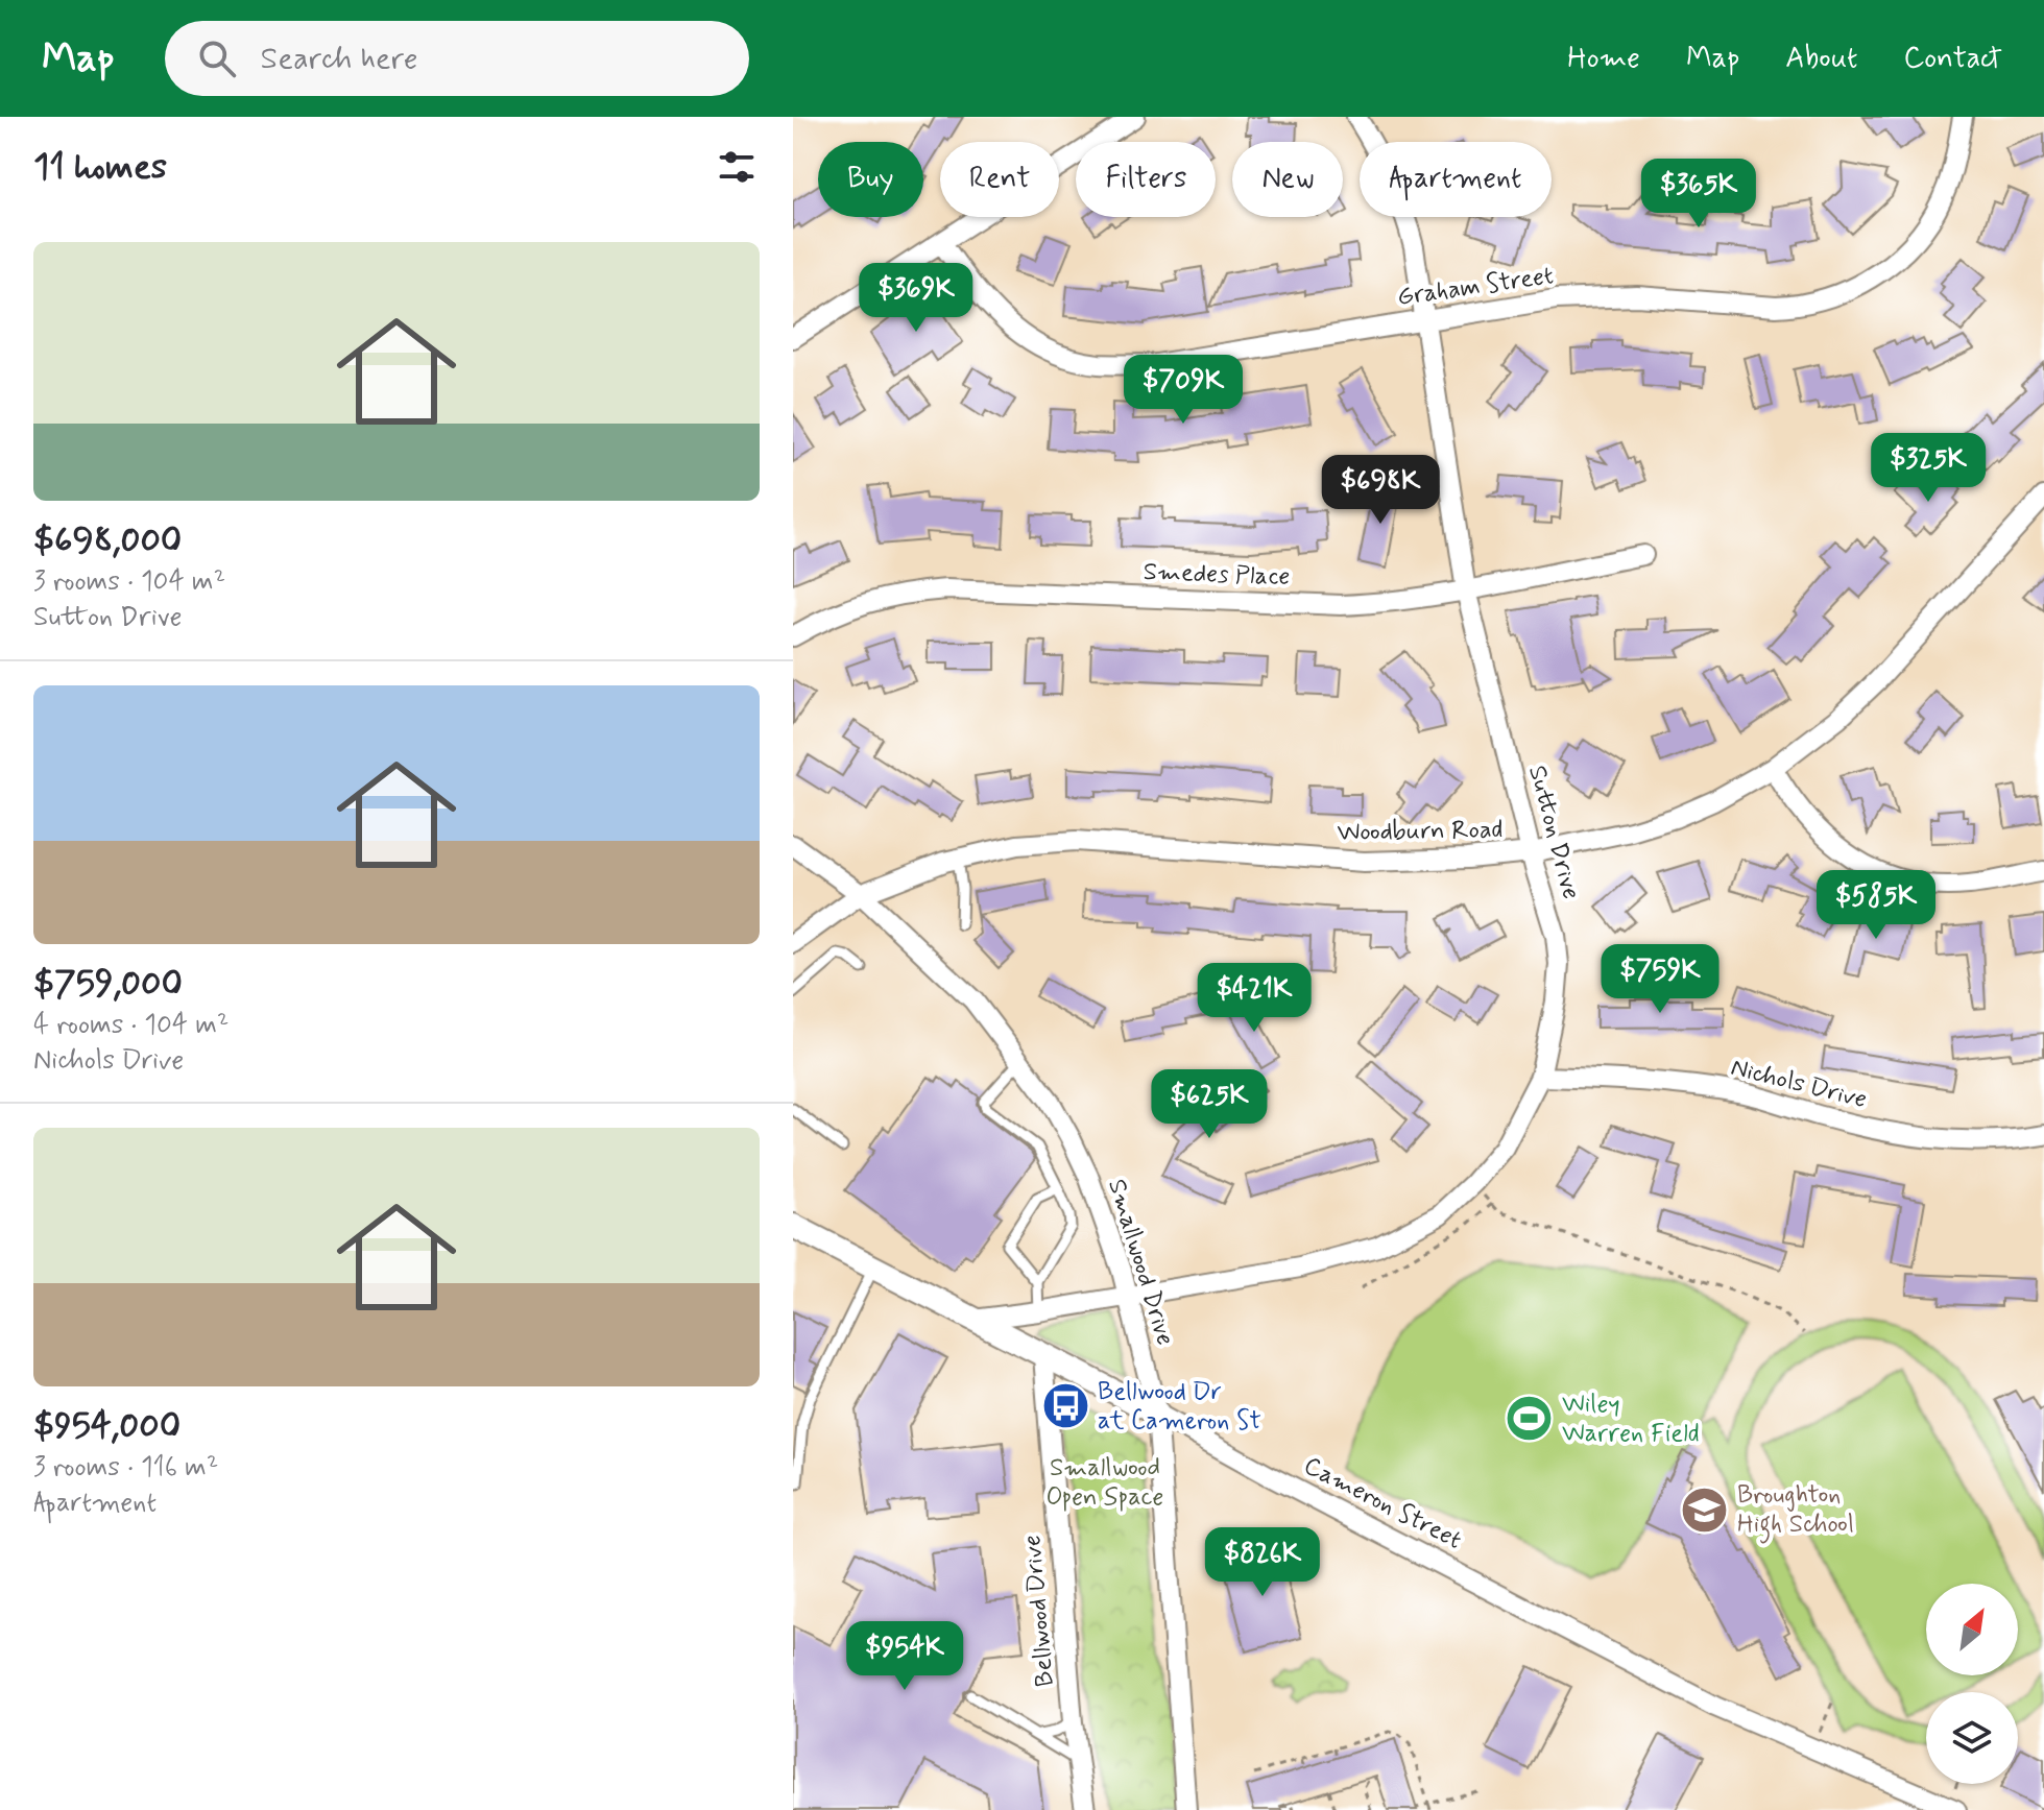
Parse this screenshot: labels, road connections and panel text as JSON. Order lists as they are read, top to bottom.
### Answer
{
  "streets": {
    "street": [
      "Graham Street",
      "Smedes Place",
      "Woodburn Road",
      "Sutton Drive",
      "Nichols Drive",
      "Smallwood Drive",
      "Cameron Street",
      "Bellwood Drive"
    ]
  },
  "crossings": [
    ["Graham Street", "Sutton Drive"],
    ["Smedes Place", "Sutton Drive"],
    ["Woodburn Road", "Sutton Drive"],
    ["Woodburn Road", "Smallwood Drive"],
    ["Sutton Drive", "Nichols Drive"],
    ["Sutton Drive", "Smallwood Drive"],
    ["Sutton Drive", "Cameron Street"],
    ["Smallwood Drive", "Cameron Street"],
    ["Cameron Street", "Bellwood Drive"]
  ],
  "parks": ["Smallwood Open Space"],
  "places": {
    "bus stop": ["Bellwood Dr at Cameron St"],
    "sports": ["Wiley Warren Field"],
    "school or university": ["Broughton High School"]
  },
  "north": "top right",
  "page": {
    "header": "Map",
    "search": "Search here",
    "nav": [
      "Home",
      "Map",
      "About",
      "Contact"
    ],
    "heading": "11 homes",
    "chip": [
      "Buy",
      "Rent",
      "Filters",
      "New",
      "Apartment"
    ],
    "price": [
      "$365K",
      "$369K",
      "$709K",
      "$325K",
      "$698K",
      "$585K",
      "$759K",
      "$421K",
      "$625K",
      "$826K",
      "$954K"
    ],
    "list": [
      {
        "name": "$698,000",
        "note": "3 rooms · 104 m² · Sutton Drive"
      },
      {
        "name": "$759,000",
        "note": "4 rooms · 104 m² · Nichols Drive"
      },
      {
        "name": "$954,000",
        "note": "3 rooms · 116 m² · Apartment"
      }
    ]
  }
}
